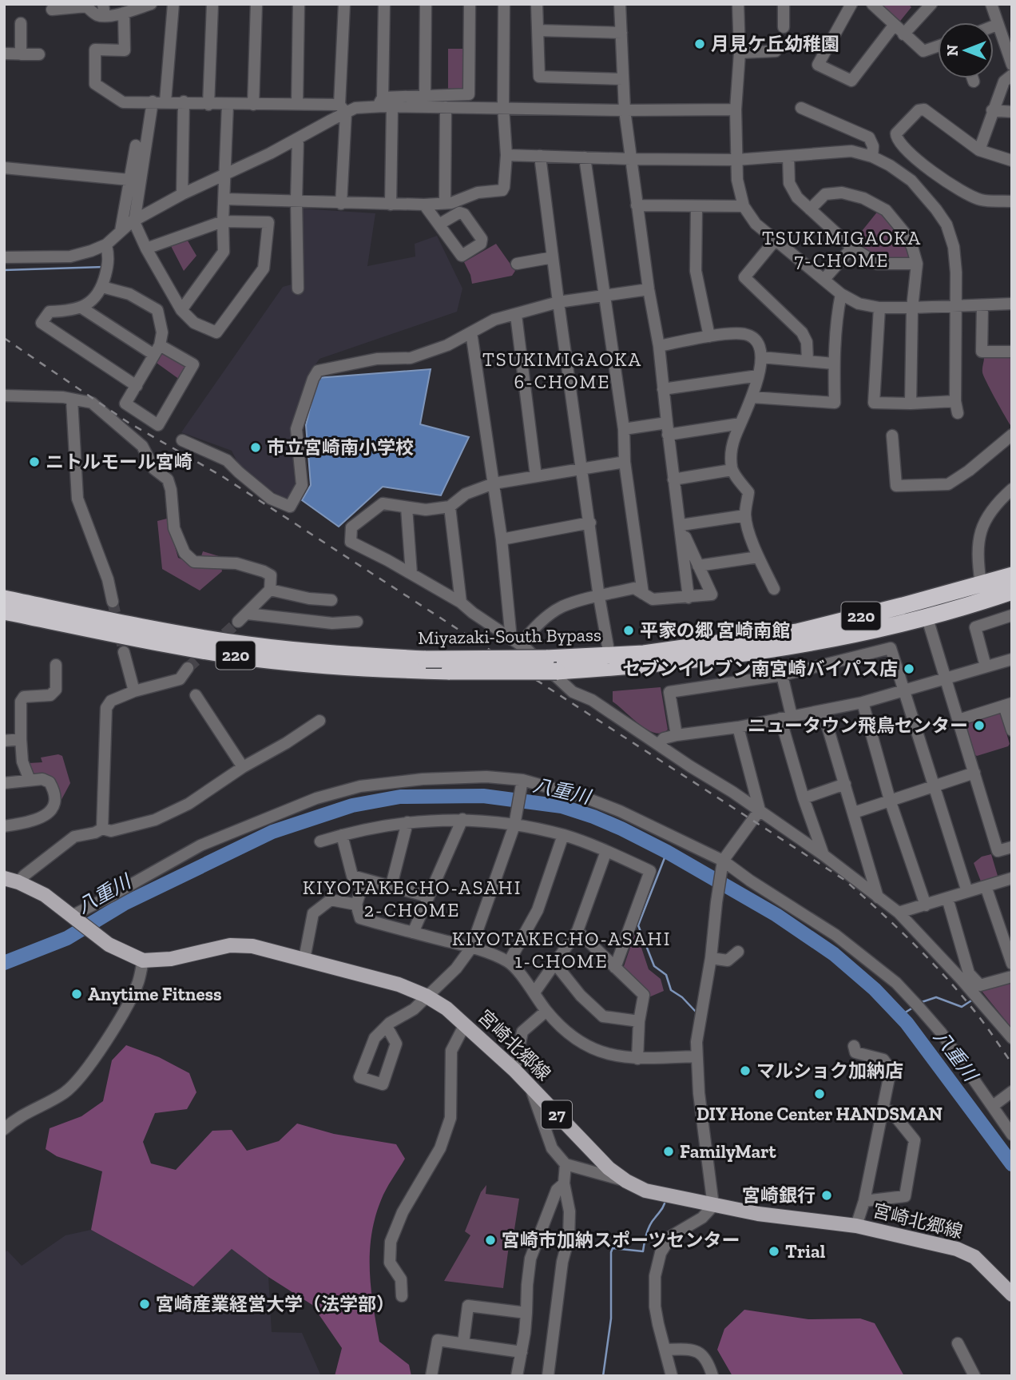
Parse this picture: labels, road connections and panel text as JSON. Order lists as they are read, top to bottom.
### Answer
{
  "streets": {
    "highway": ["220", "Miyazaki-South Bypass"],
    "main road": ["宮崎北郷線", "27"]
  },
  "districts": [
    "TSUKIMIGAOKA 7-CHOME",
    "TSUKIMIGAOKA 6-CHOME",
    "KIYOTAKECHO-ASAHI 2-CHOME",
    "KIYOTAKECHO-ASAHI 1-CHOME"
  ],
  "water": ["八重川"],
  "places": [
    "月見ケ丘幼稚園",
    "市立宮崎南小学校",
    "ニトルモール宮崎",
    "平家の郷 宮崎南館",
    "セブンイレブン南宮崎バイパス店",
    "ニュータウン飛鳥センター",
    "Anytime Fitness",
    "マルショク加納店",
    "DIY Hone Center HANDSMAN",
    "FamilyMart",
    "宮崎銀行",
    "宮崎市加納スポーツセンター",
    "Trial",
    "宮崎産業経営大学（法学部）"
  ],
  "north": "left"
}
